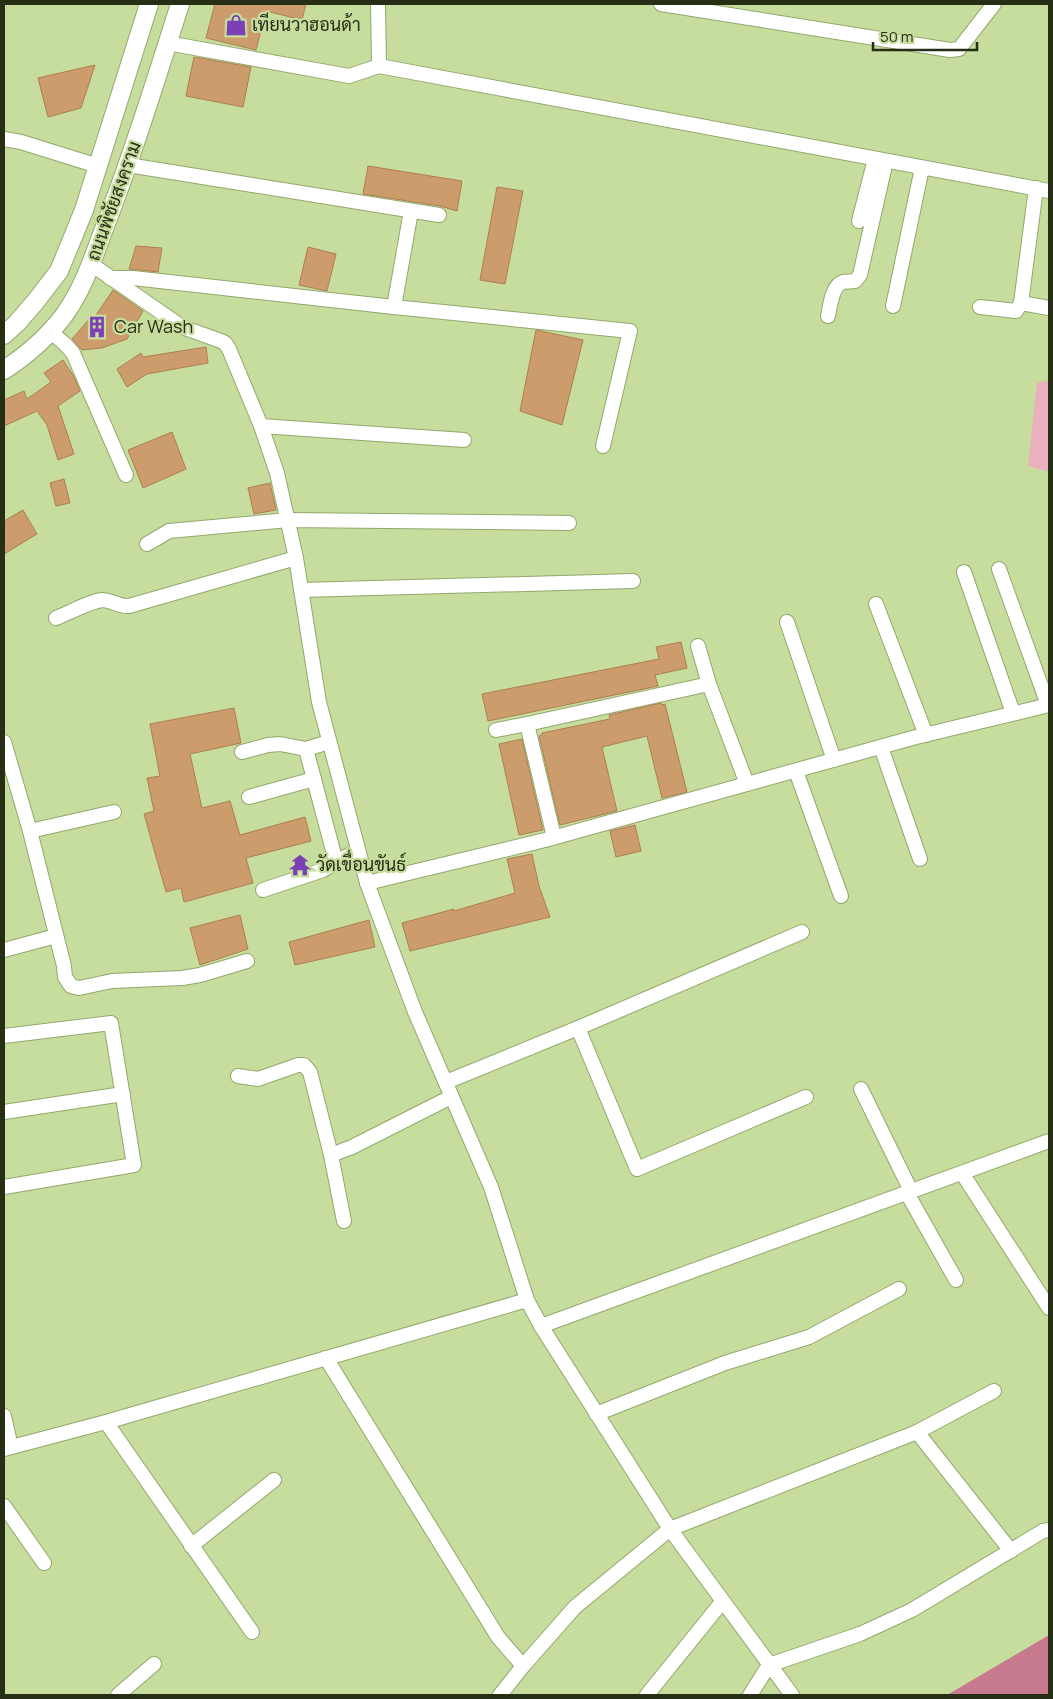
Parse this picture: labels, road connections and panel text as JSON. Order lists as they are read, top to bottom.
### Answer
{
  "streets": {
    "main road": ["ถนนพิชัยสงคราม"]
  },
  "places": {
    "shop": ["เทียนวาฮอนด้า"],
    "building": ["Car Wash"],
    "temple": ["วัดเขื่อนขันธ์"]
  },
  "scale_bar": "50 m"
}
